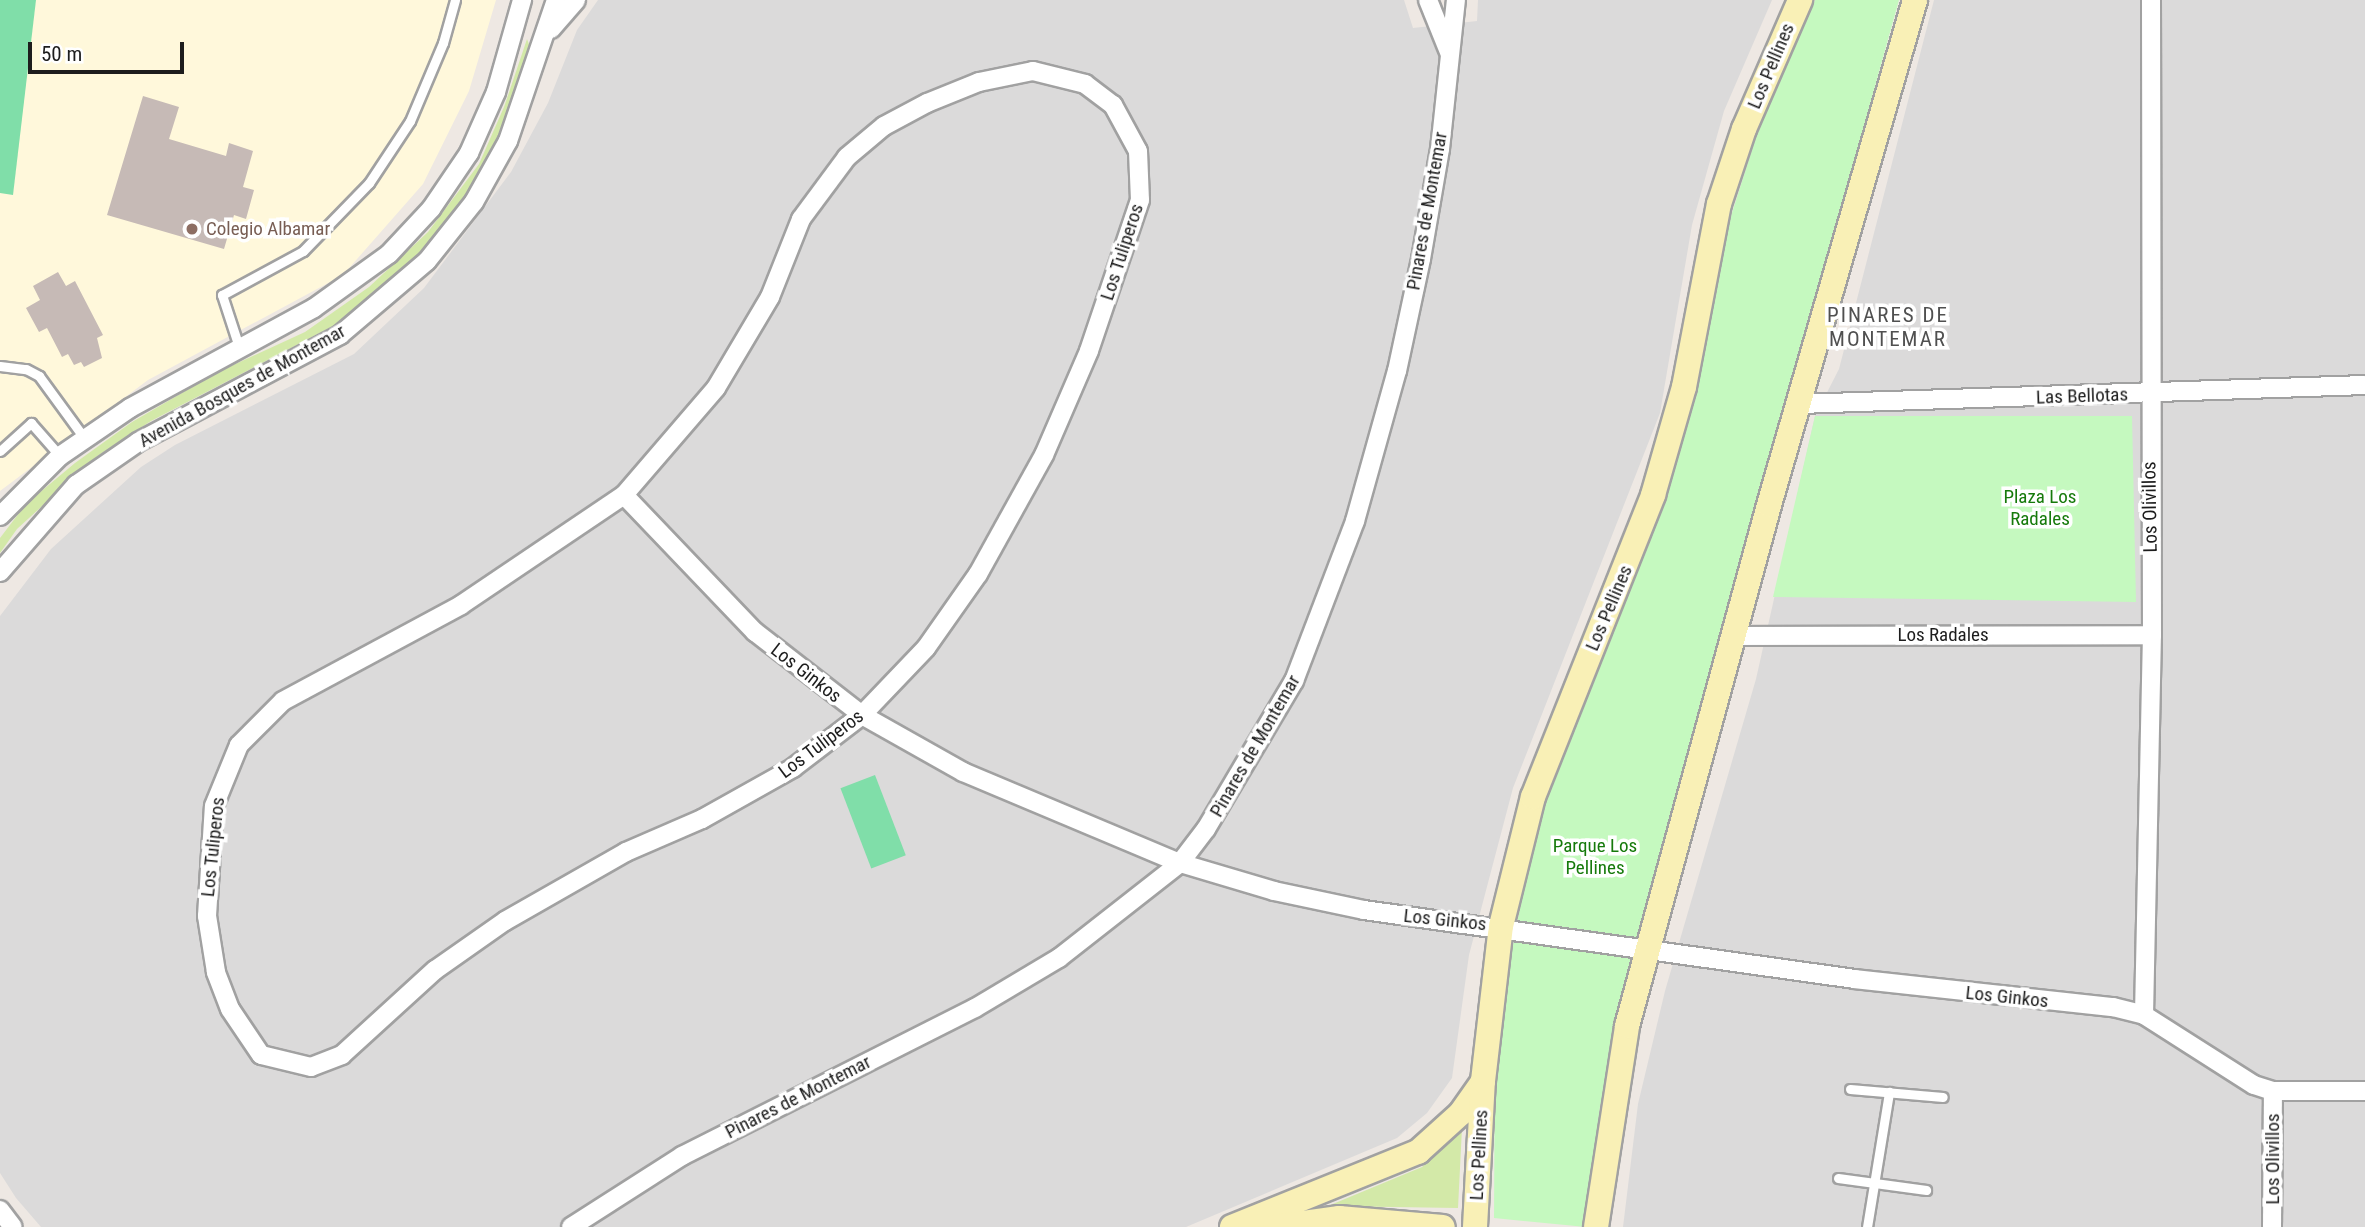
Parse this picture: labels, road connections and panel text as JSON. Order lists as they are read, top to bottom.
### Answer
{
  "streets": {
    "main road": ["Los Pellines"],
    "street": [
      "Pinares de Montemar",
      "Los Tuliperos",
      "Avenida Bosques de Montemar",
      "Las Bellotas",
      "Los Olivillos",
      "Los Radales",
      "Los Ginkos"
    ]
  },
  "crossings": [
    ["Los Pellines", "Los Ginkos"],
    ["Pinares de Montemar", "Los Ginkos"],
    ["Los Tuliperos", "Los Ginkos"],
    ["Las Bellotas", "Los Olivillos"],
    ["Los Olivillos", "Los Radales"],
    ["Los Olivillos", "Los Ginkos"]
  ],
  "districts": ["PINARES DE MONTEMAR"],
  "parks": ["Plaza Los Radales", "Parque Los Pellines"],
  "places": ["Colegio Albamar"],
  "scale_bar": "50 m"
}
